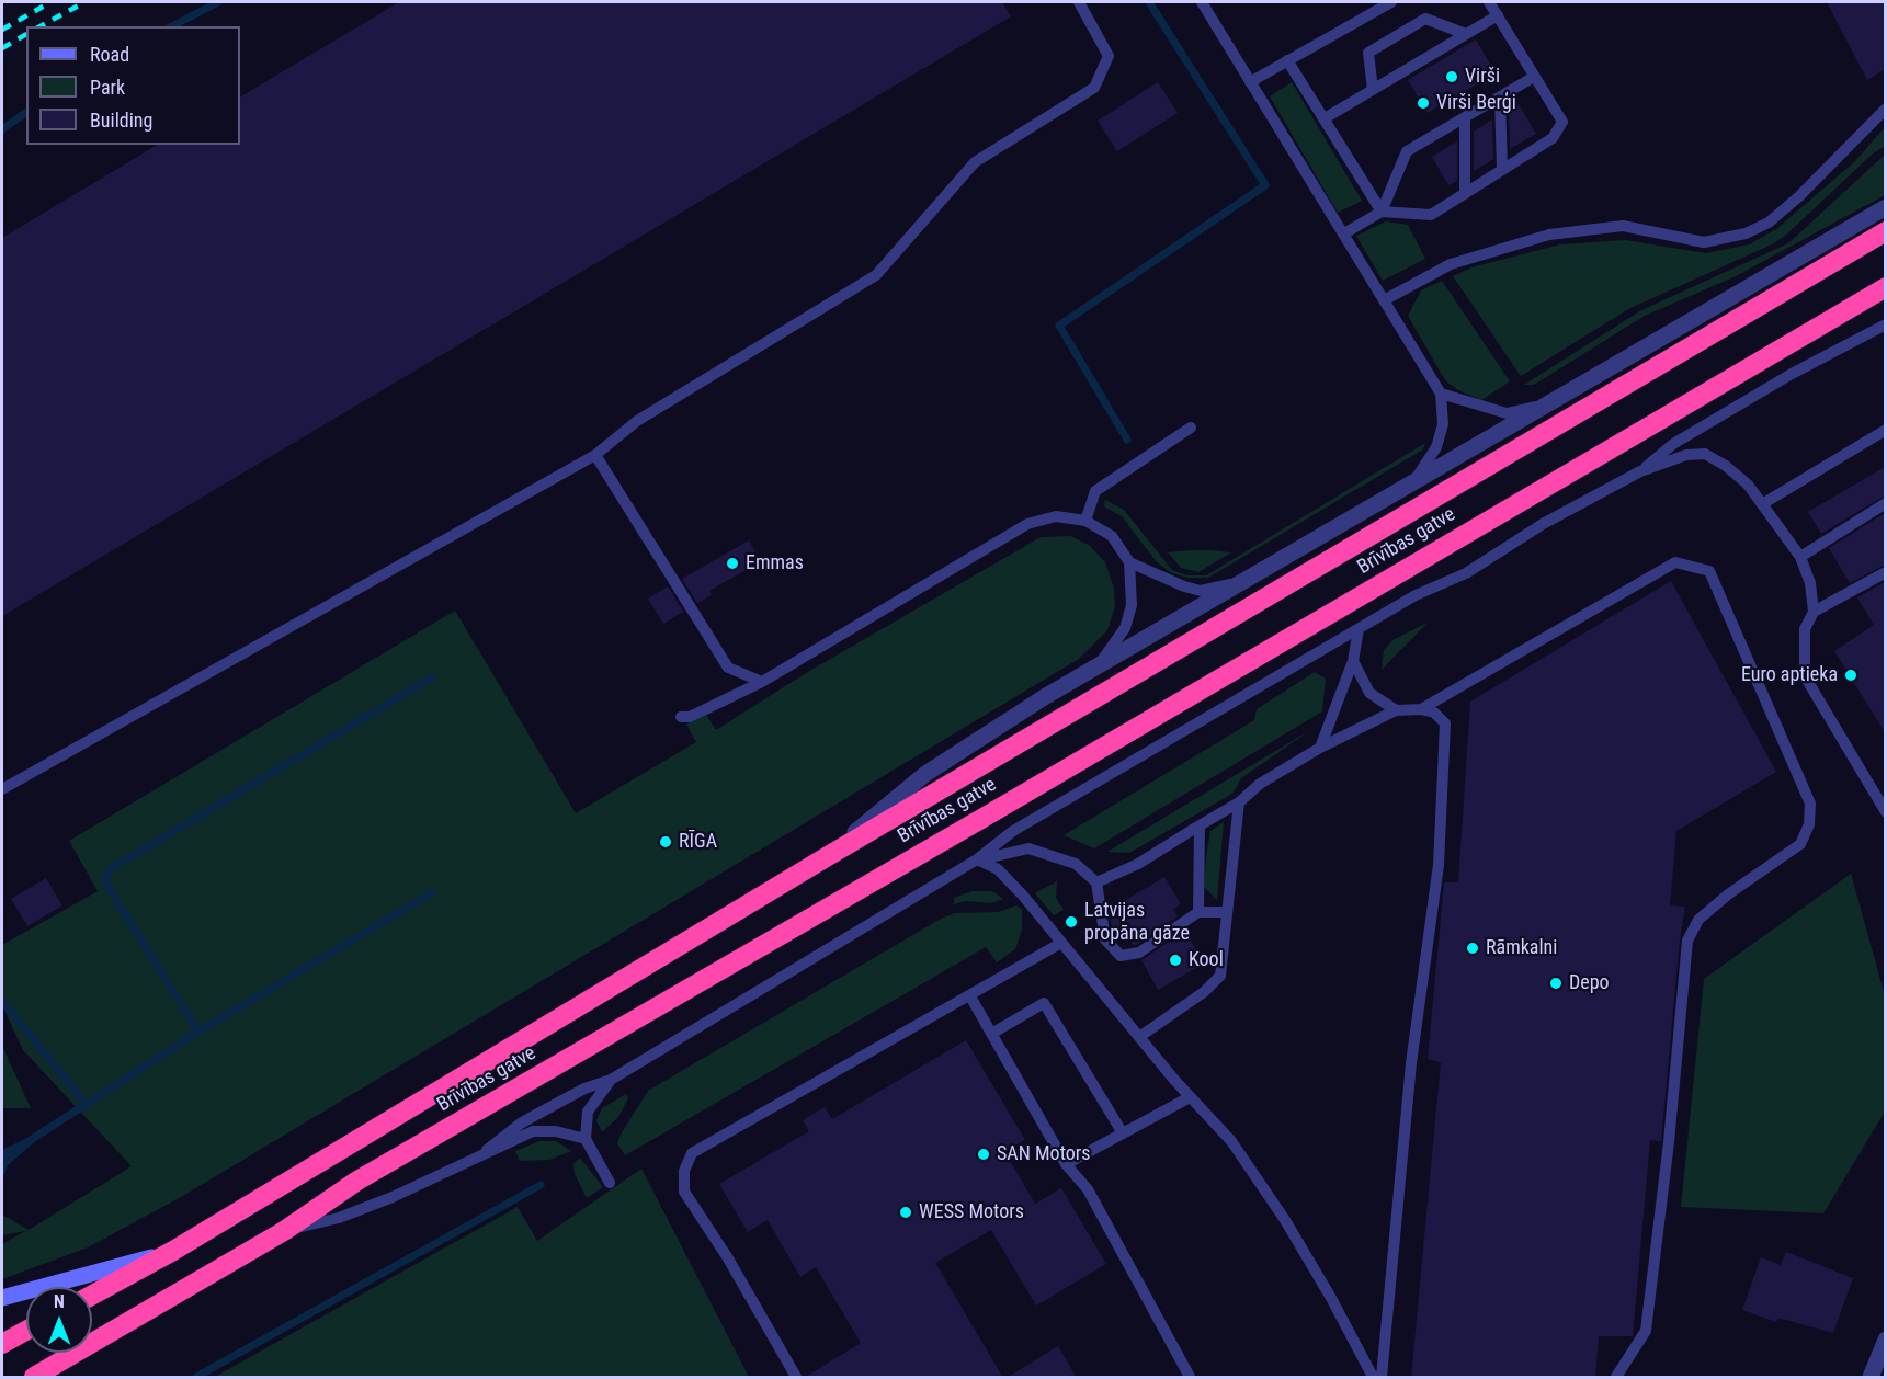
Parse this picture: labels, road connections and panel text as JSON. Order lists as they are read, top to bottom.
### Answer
{
  "streets": {
    "highway": ["Brīvības gatve"]
  },
  "places": [
    "Virši",
    "Virši Berģi",
    "Emmas",
    "Euro aptieka",
    "RĪGA",
    "Latvijas propāna gāze",
    "Rāmkalni",
    "Kool",
    "Depo",
    "SAN Motors",
    "WESS Motors"
  ],
  "legend": ["Road", "Park", "Building"],
  "north": "top"
}
